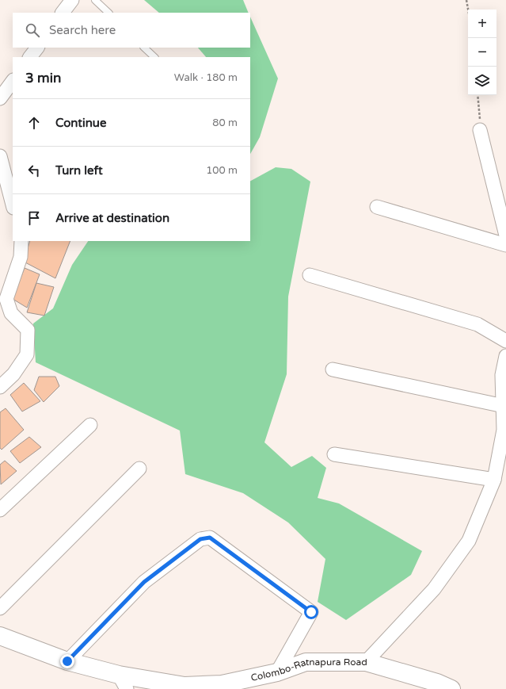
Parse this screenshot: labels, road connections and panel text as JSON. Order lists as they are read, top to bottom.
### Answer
{
  "streets": {
    "highway": ["Colombo-Ratnapura Road"]
  },
  "page": {
    "map_buttons": ["+", "−"],
    "search": "Search here",
    "heading": ["3 min", "Walk · 180 m"],
    "list": [
      ["Continue", "80 m"],
      ["Turn left", "100 m"],
      "Arrive at destination"
    ]
  }
}
